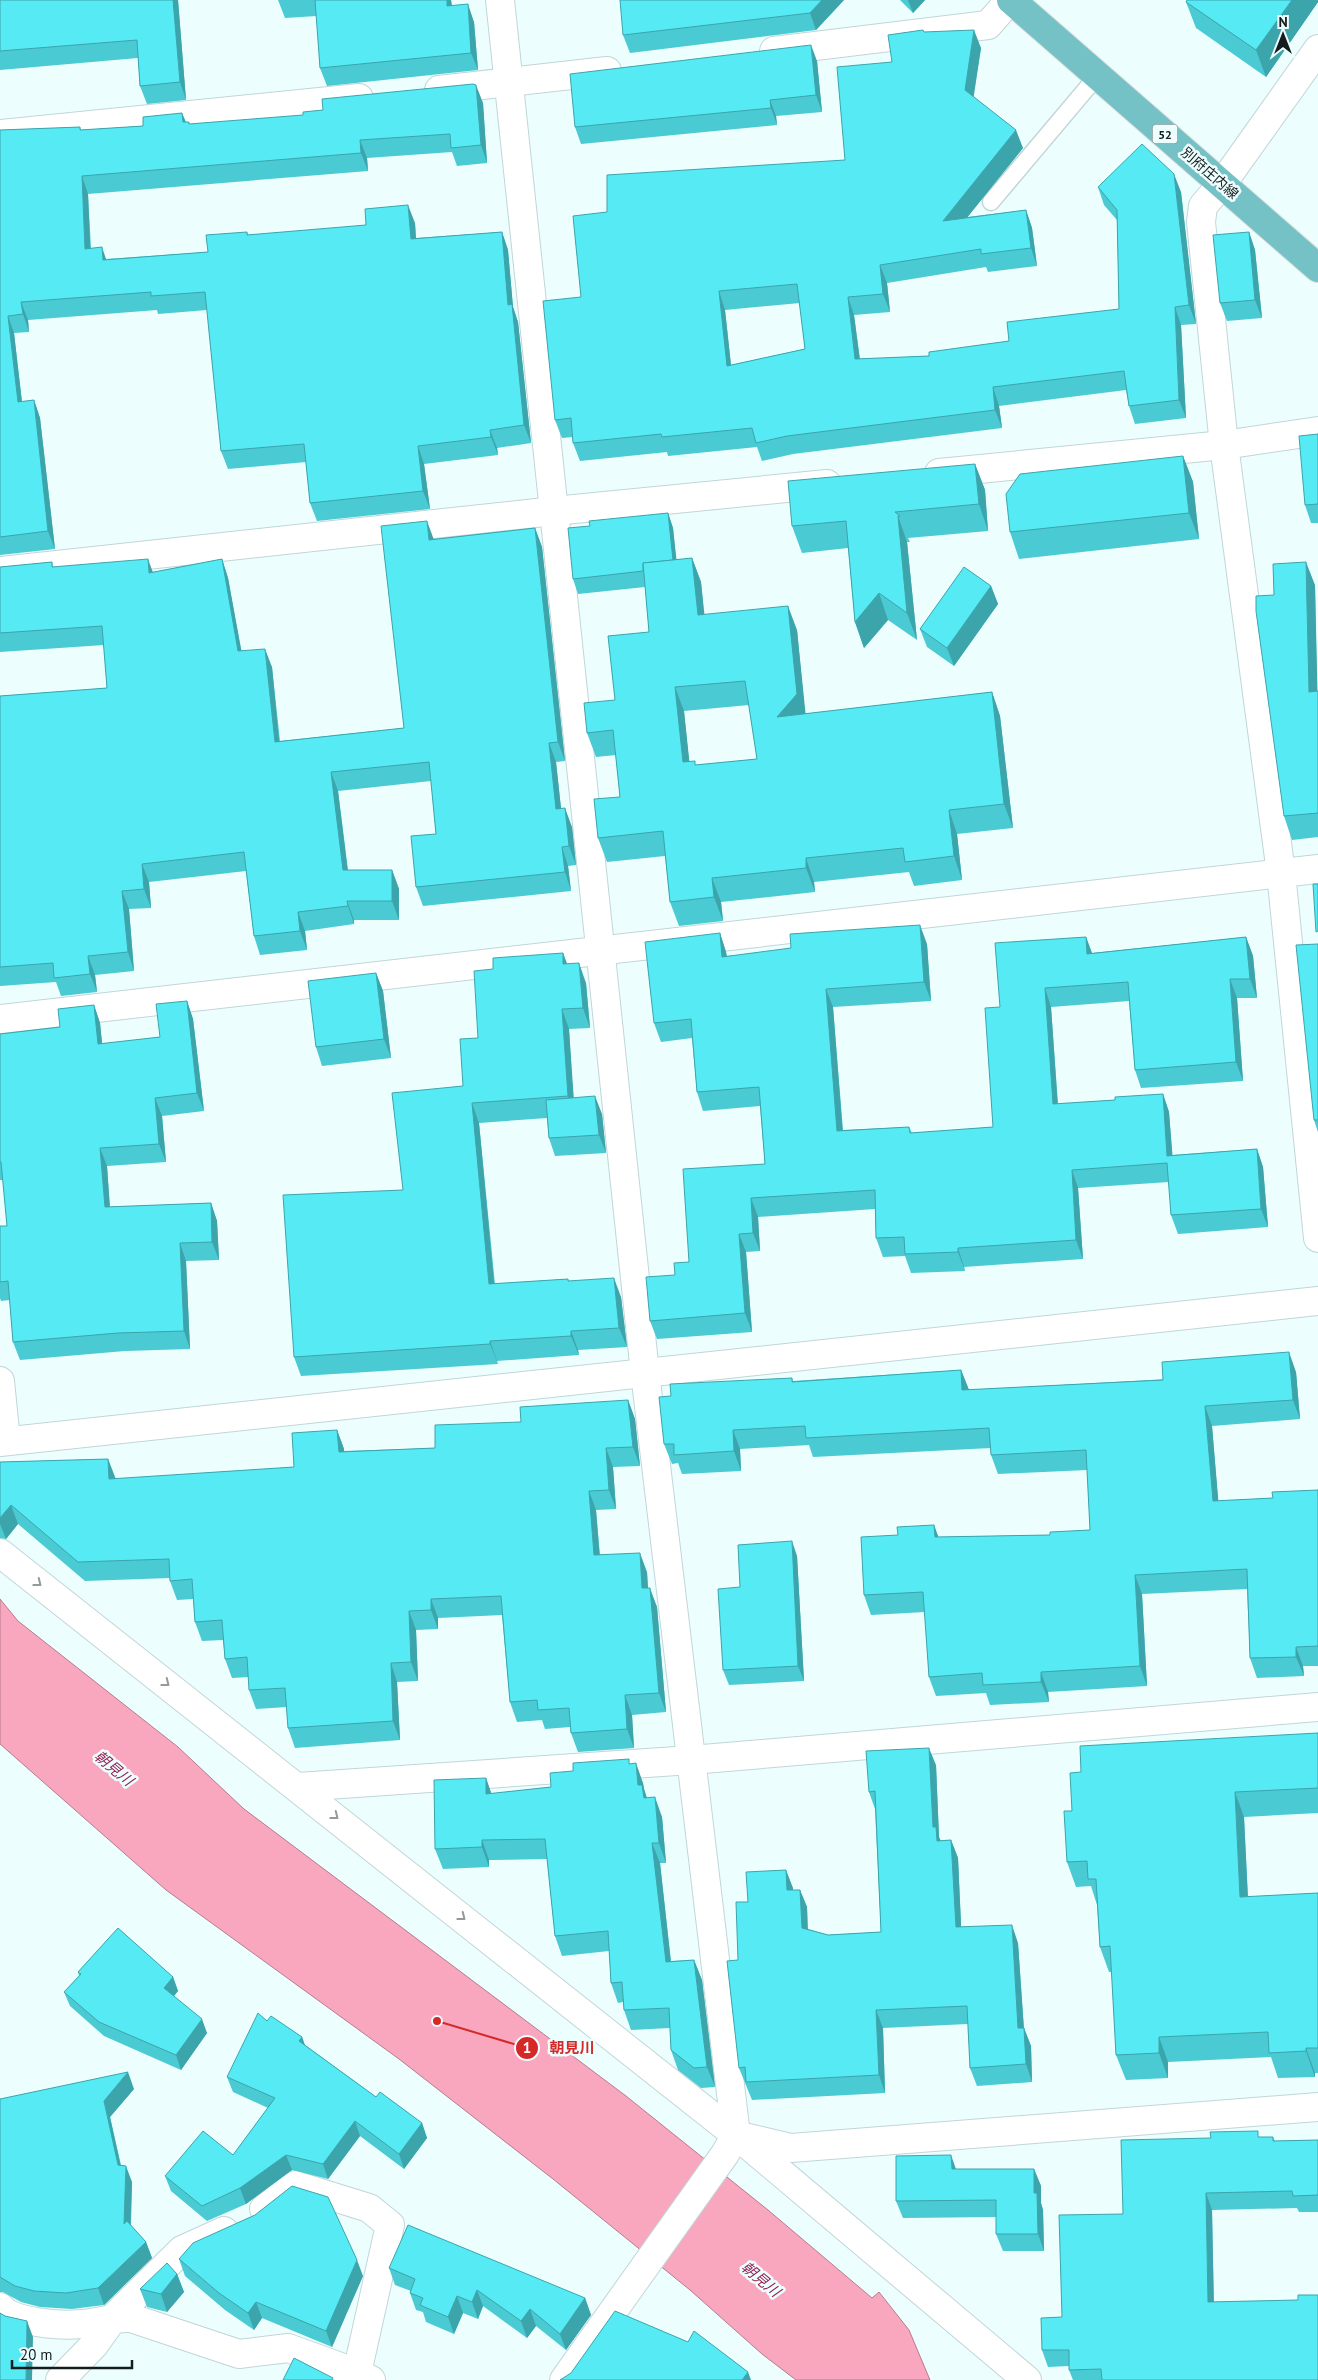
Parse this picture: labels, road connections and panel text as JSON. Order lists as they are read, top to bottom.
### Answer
{
  "streets": {
    "main road": ["52", "別府庄内線"]
  },
  "water": ["朝見川"],
  "places": ["朝見川"],
  "scale_bar": "20 m",
  "north": "top"
}
